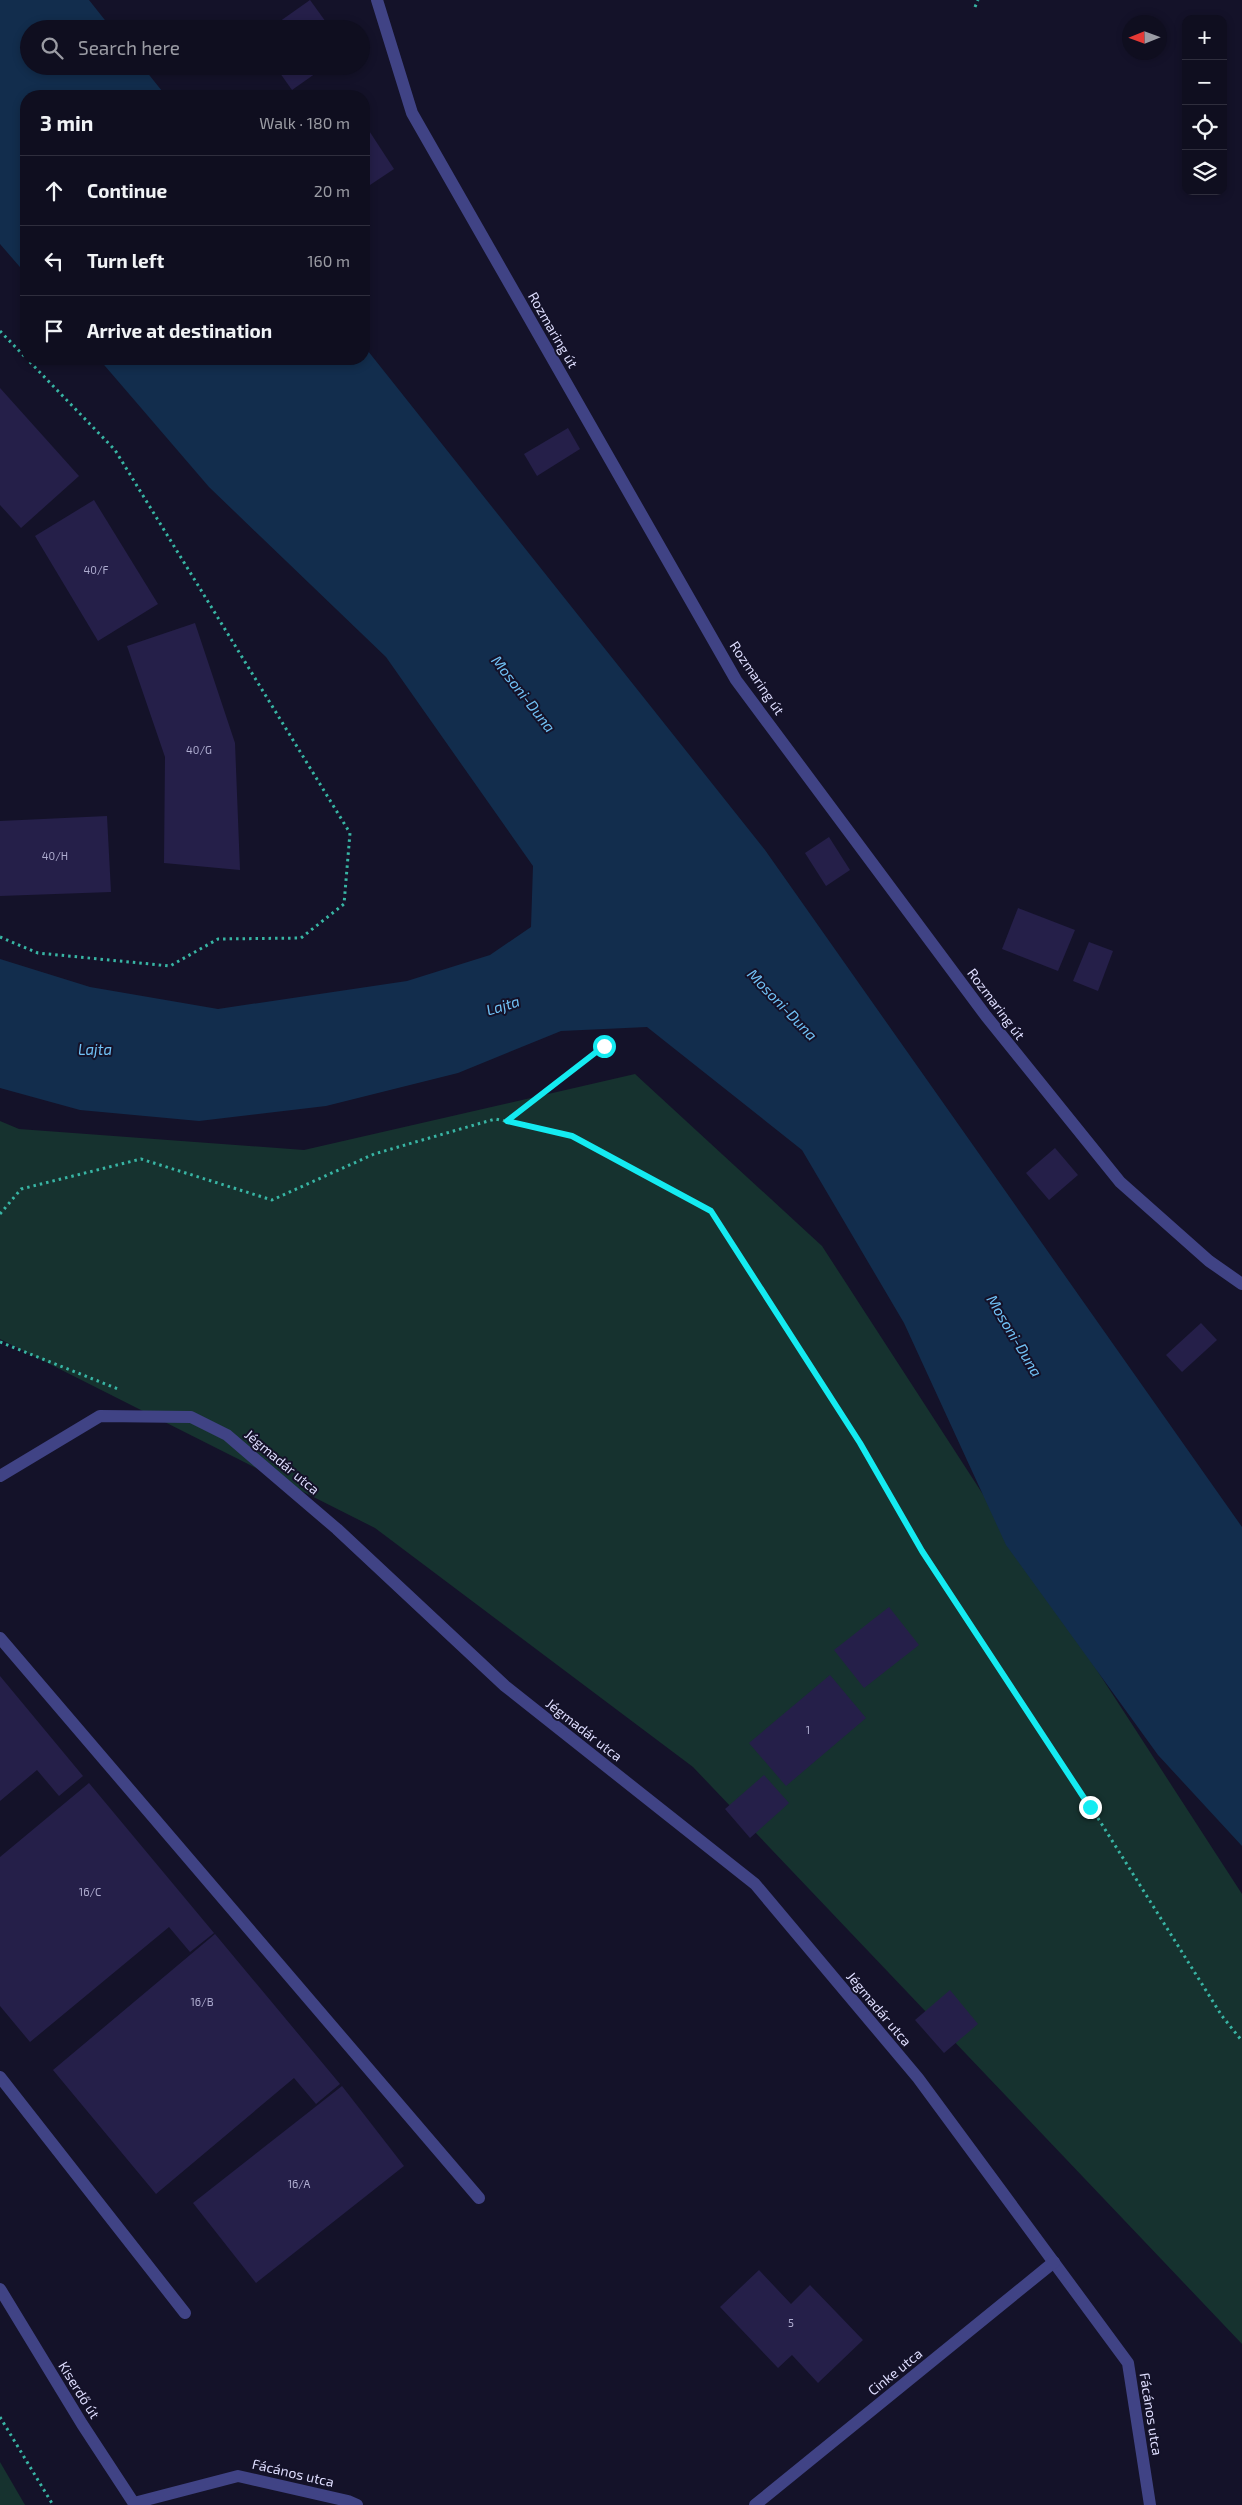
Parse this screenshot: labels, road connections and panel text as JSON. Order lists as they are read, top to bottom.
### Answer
{
  "streets": {
    "street": [
      "Rozmaring út",
      "Jégmadár utca",
      "Cinke utca",
      "Kiserdő út",
      "Fácános utca"
    ]
  },
  "crossings": [
    ["Jégmadár utca", "Cinke utca"],
    ["Jégmadár utca", "Fácános utca"],
    ["Cinke utca", "Fácános utca"],
    ["Kiserdő út", "Fácános utca"]
  ],
  "water": ["Mosoni-Duna", "Lajta"],
  "house_numbers": [
    "40/F",
    "40/G",
    "40/H",
    "1",
    "16/C",
    "16/B",
    "16/A",
    "5"
  ],
  "north": "left",
  "page": {
    "map_buttons": ["+", "−"],
    "search": "Search here",
    "heading": ["3 min", "Walk · 180 m"],
    "list": [
      ["Continue", "20 m"],
      ["Turn left", "160 m"],
      "Arrive at destination"
    ]
  }
}
